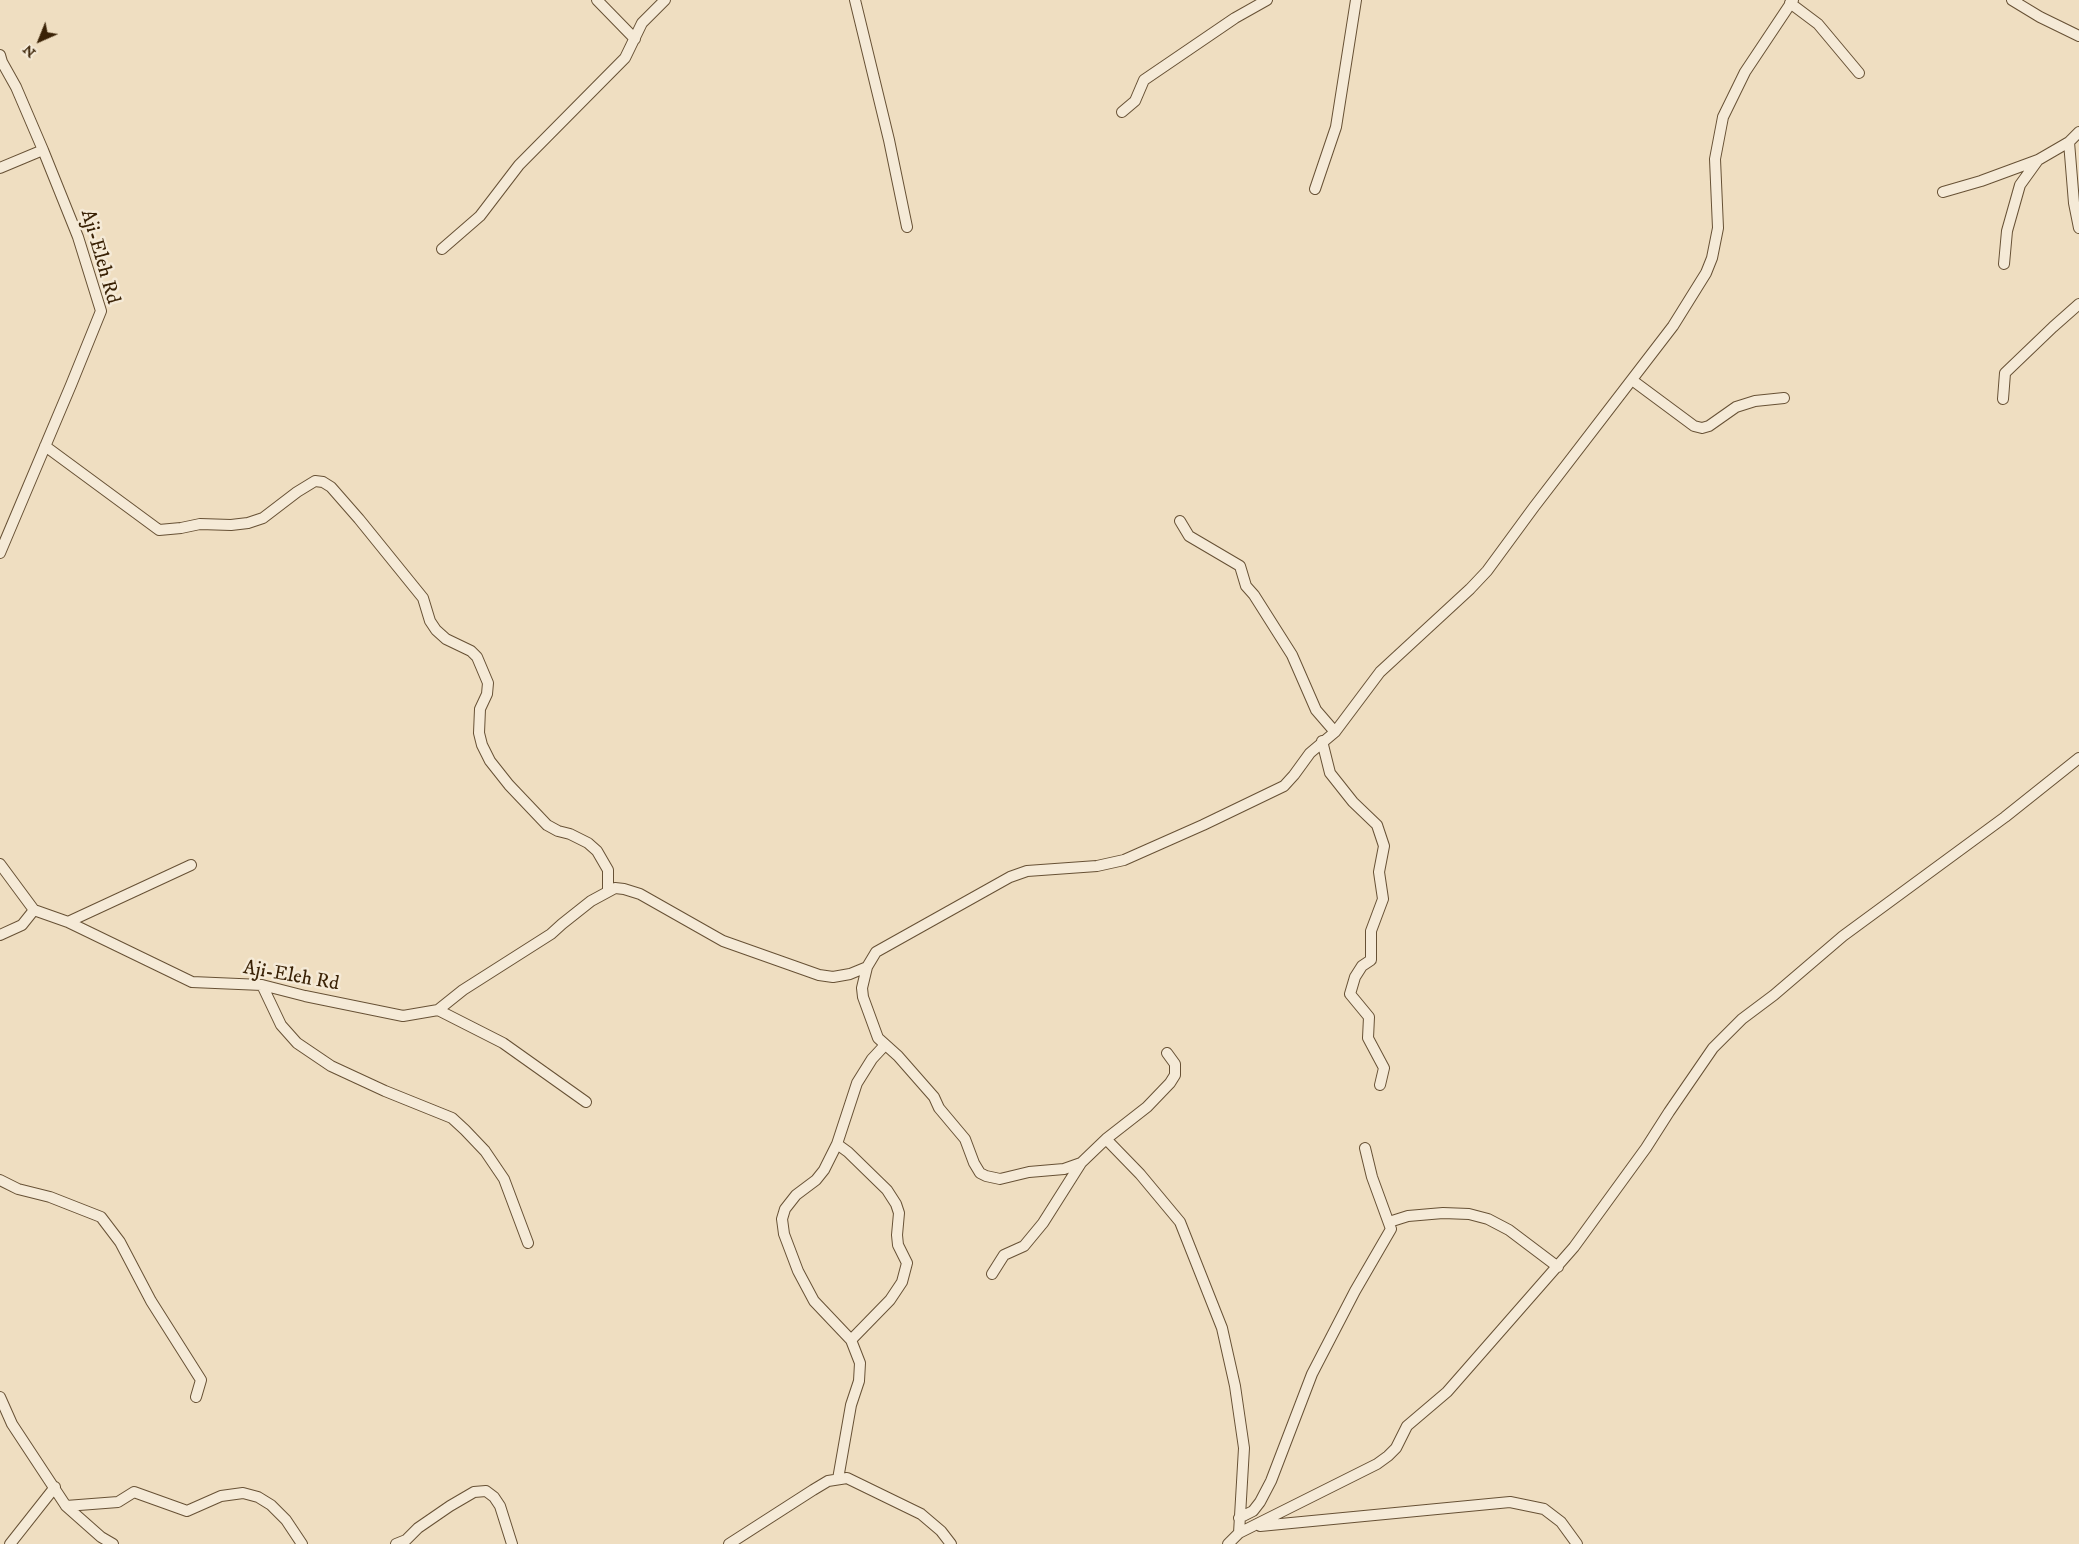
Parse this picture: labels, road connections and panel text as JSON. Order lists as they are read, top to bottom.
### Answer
{
  "streets": {
    "street": ["Aji-Eleh Rd"]
  },
  "north": "bottom left"
}
